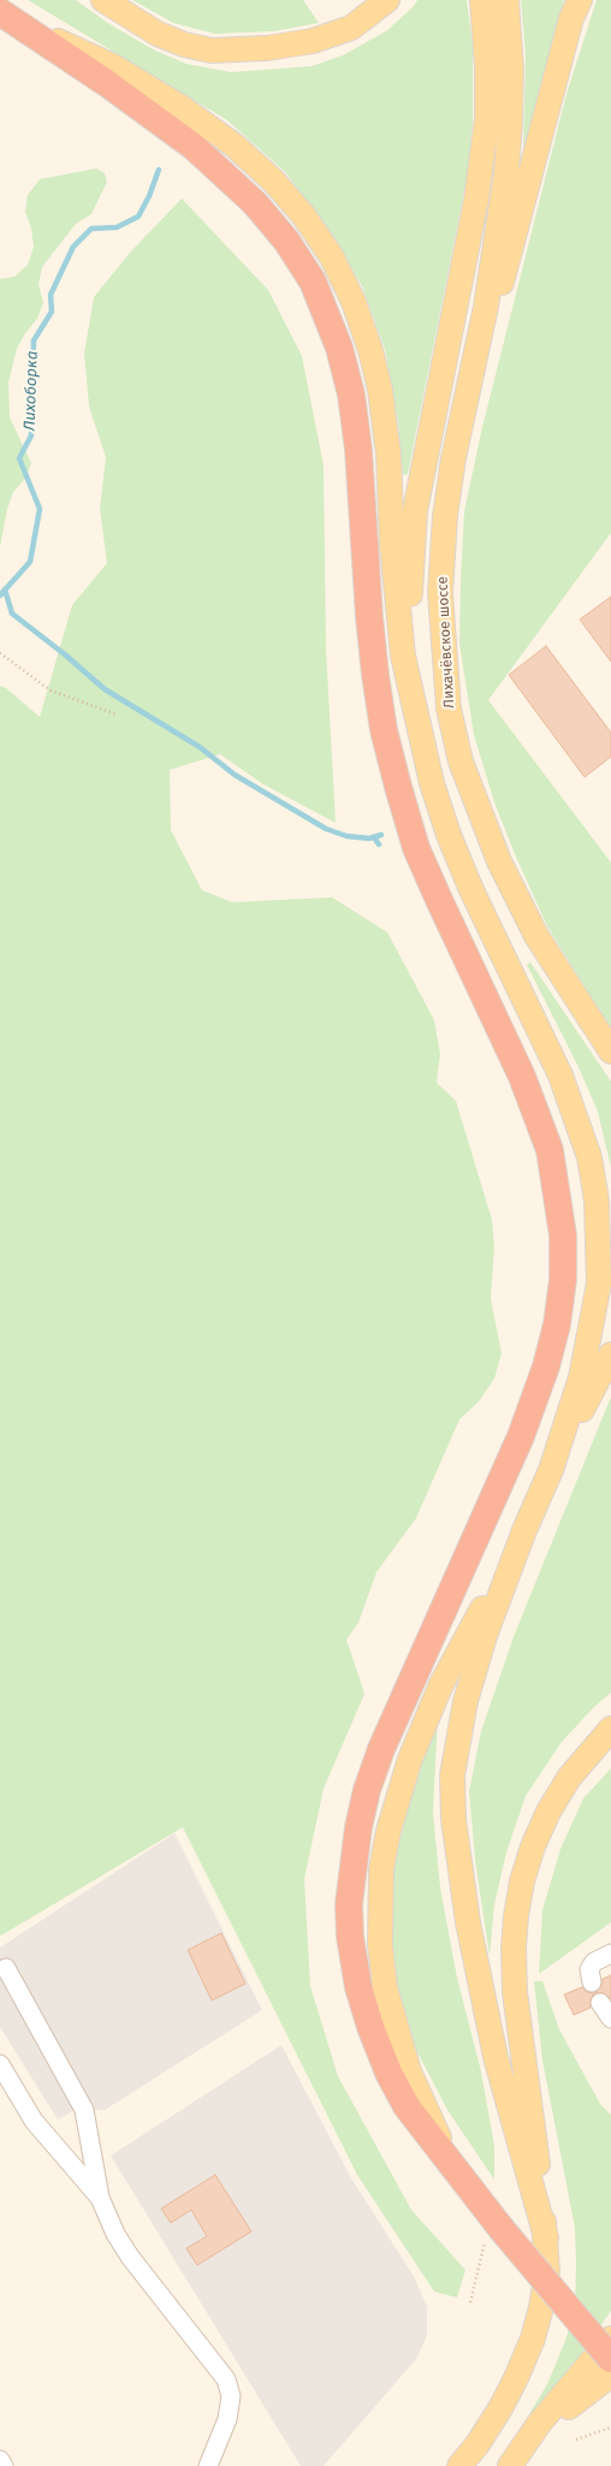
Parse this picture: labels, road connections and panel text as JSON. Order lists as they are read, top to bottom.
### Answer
{
  "streets": {
    "main road": ["Лихачёвское шоссе"]
  },
  "water": ["Лихоборка"]
}
